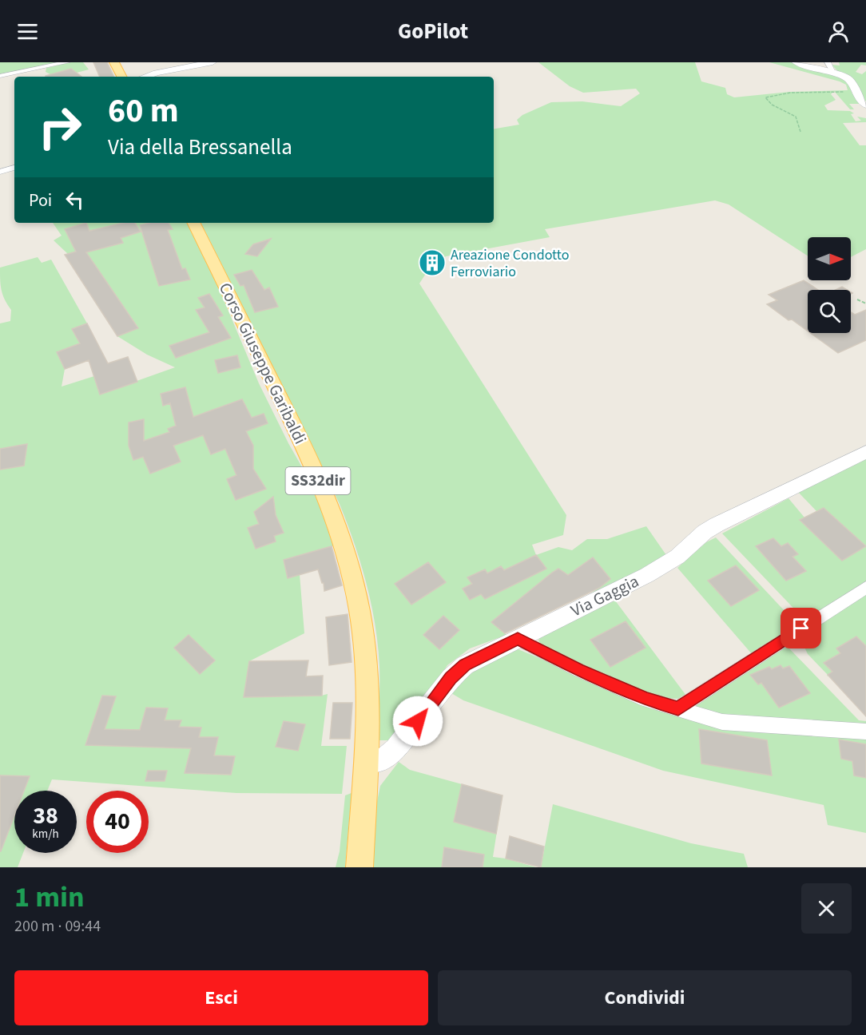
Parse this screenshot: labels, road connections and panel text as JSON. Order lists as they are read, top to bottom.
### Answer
{
  "streets": {
    "main road": ["Corso Giuseppe Garibaldi", "SS32dir"],
    "street": ["Via Gaggia"]
  },
  "crossings": [
    ["Corso Giuseppe Garibaldi", "SS32dir"],
    ["Corso Giuseppe Garibaldi", "Via Gaggia"],
    ["SS32dir", "Via Gaggia"]
  ],
  "places": {
    "building": ["Areazione Condotto Ferroviario"]
  },
  "north": "right",
  "page": {
    "header": "GoPilot",
    "turn": ["60 m", "Via della Bressanella"],
    "then": "Poi",
    "speed": "38 km/h",
    "limit": "40",
    "heading": ["1 min", "200 m · 09:44"],
    "buttons": ["Esci", "Condividi"]
  }
}
